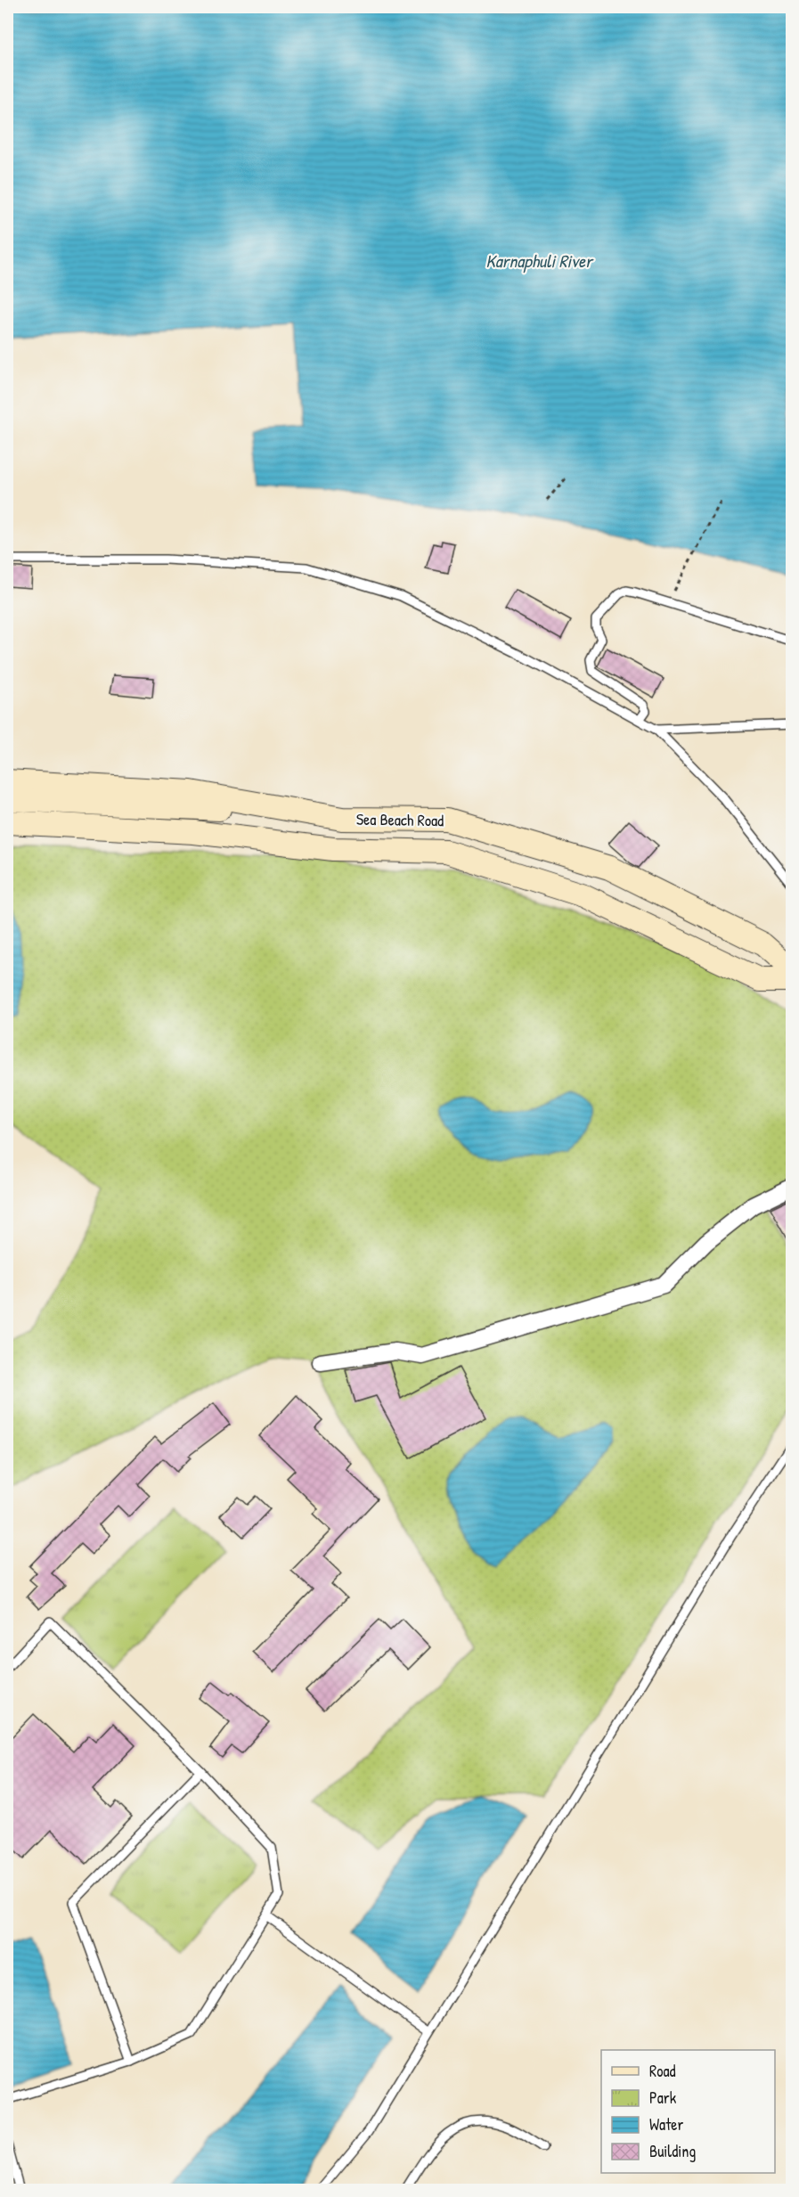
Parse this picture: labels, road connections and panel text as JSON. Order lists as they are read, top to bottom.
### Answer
{
  "streets": {
    "main road": ["Sea Beach Road"]
  },
  "water": ["Karnaphuli River"],
  "legend": [
    "Road",
    "Park",
    "Water",
    "Building"
  ]
}
